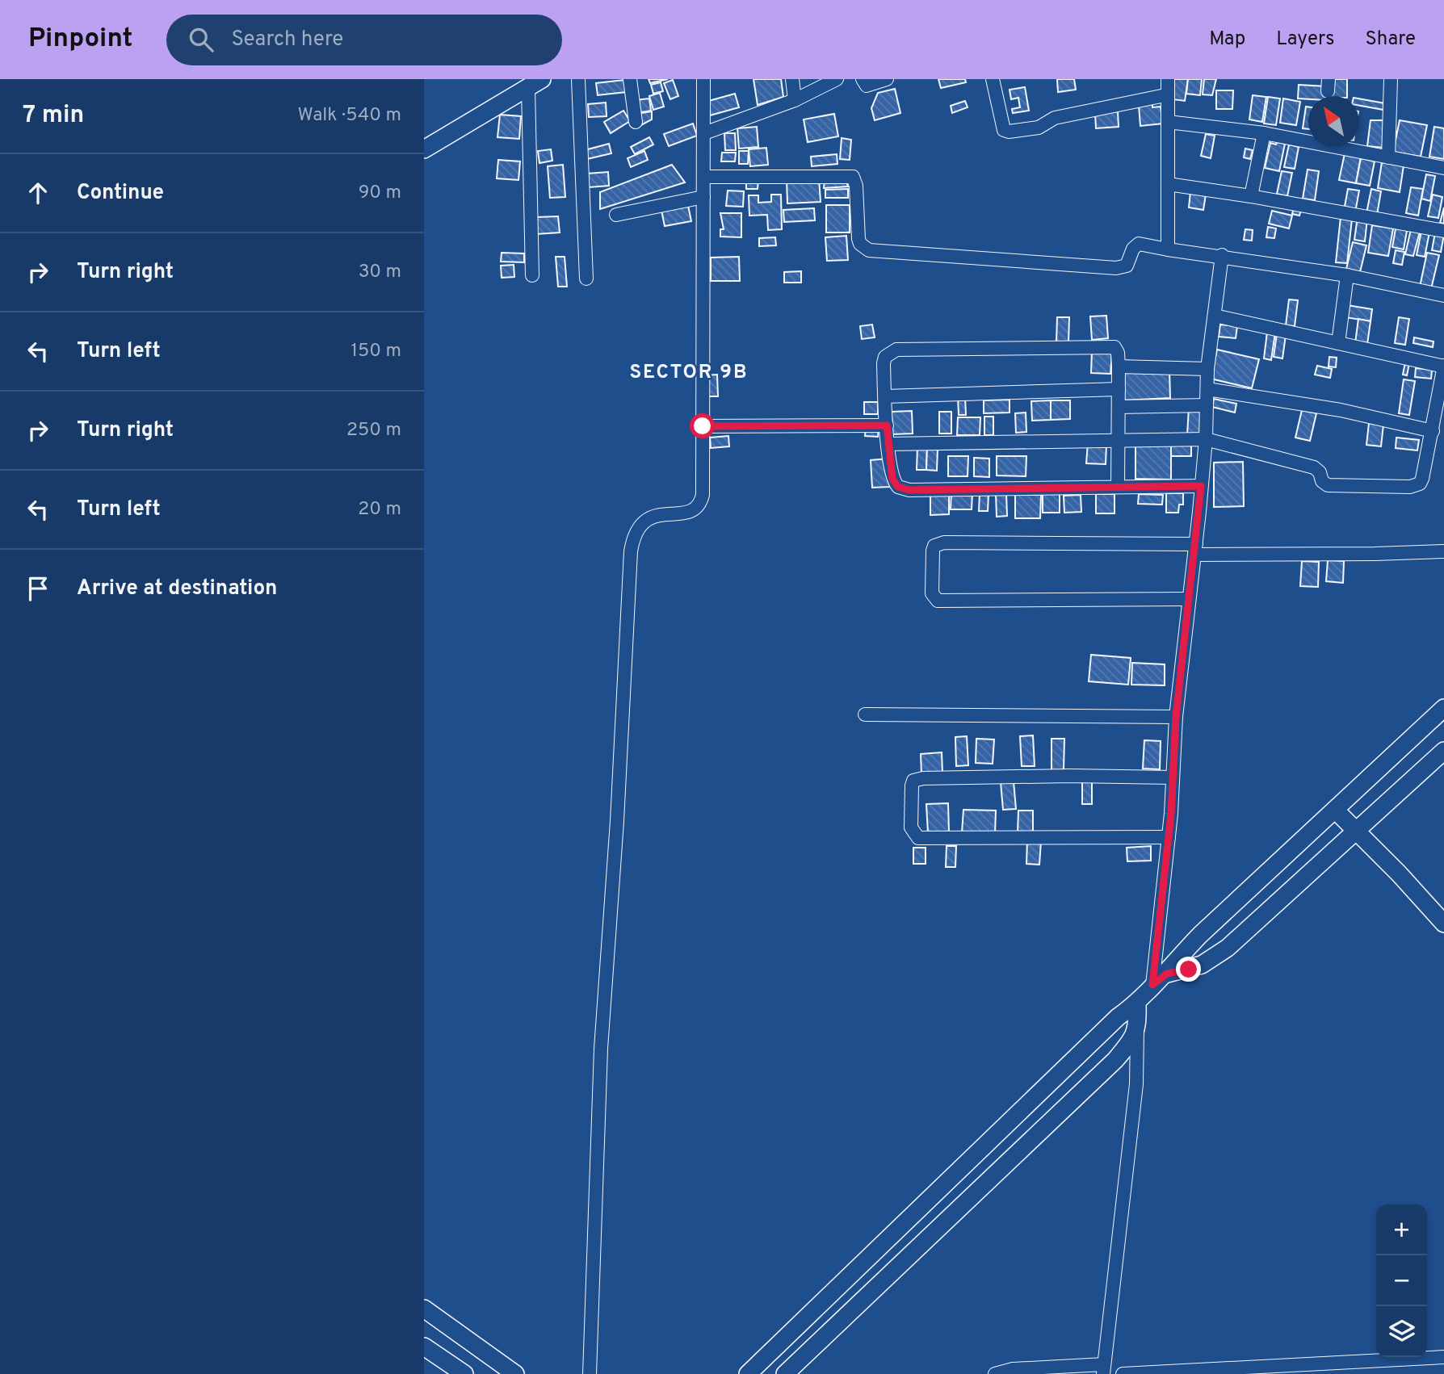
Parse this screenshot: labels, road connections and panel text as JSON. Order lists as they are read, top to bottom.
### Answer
{
  "districts": ["SECTOR 9B"],
  "north": "top left",
  "page": {
    "header": "Pinpoint",
    "search": "Search here",
    "nav": ["Map", "Layers", "Share"],
    "heading": ["7 min", "Walk · 540 m"],
    "list": [
      ["Continue", "90 m"],
      ["Turn right", "30 m"],
      ["Turn left", "150 m"],
      ["Turn right", "250 m"],
      ["Turn left", "20 m"],
      "Arrive at destination"
    ],
    "map_buttons": ["+", "−"]
  }
}
